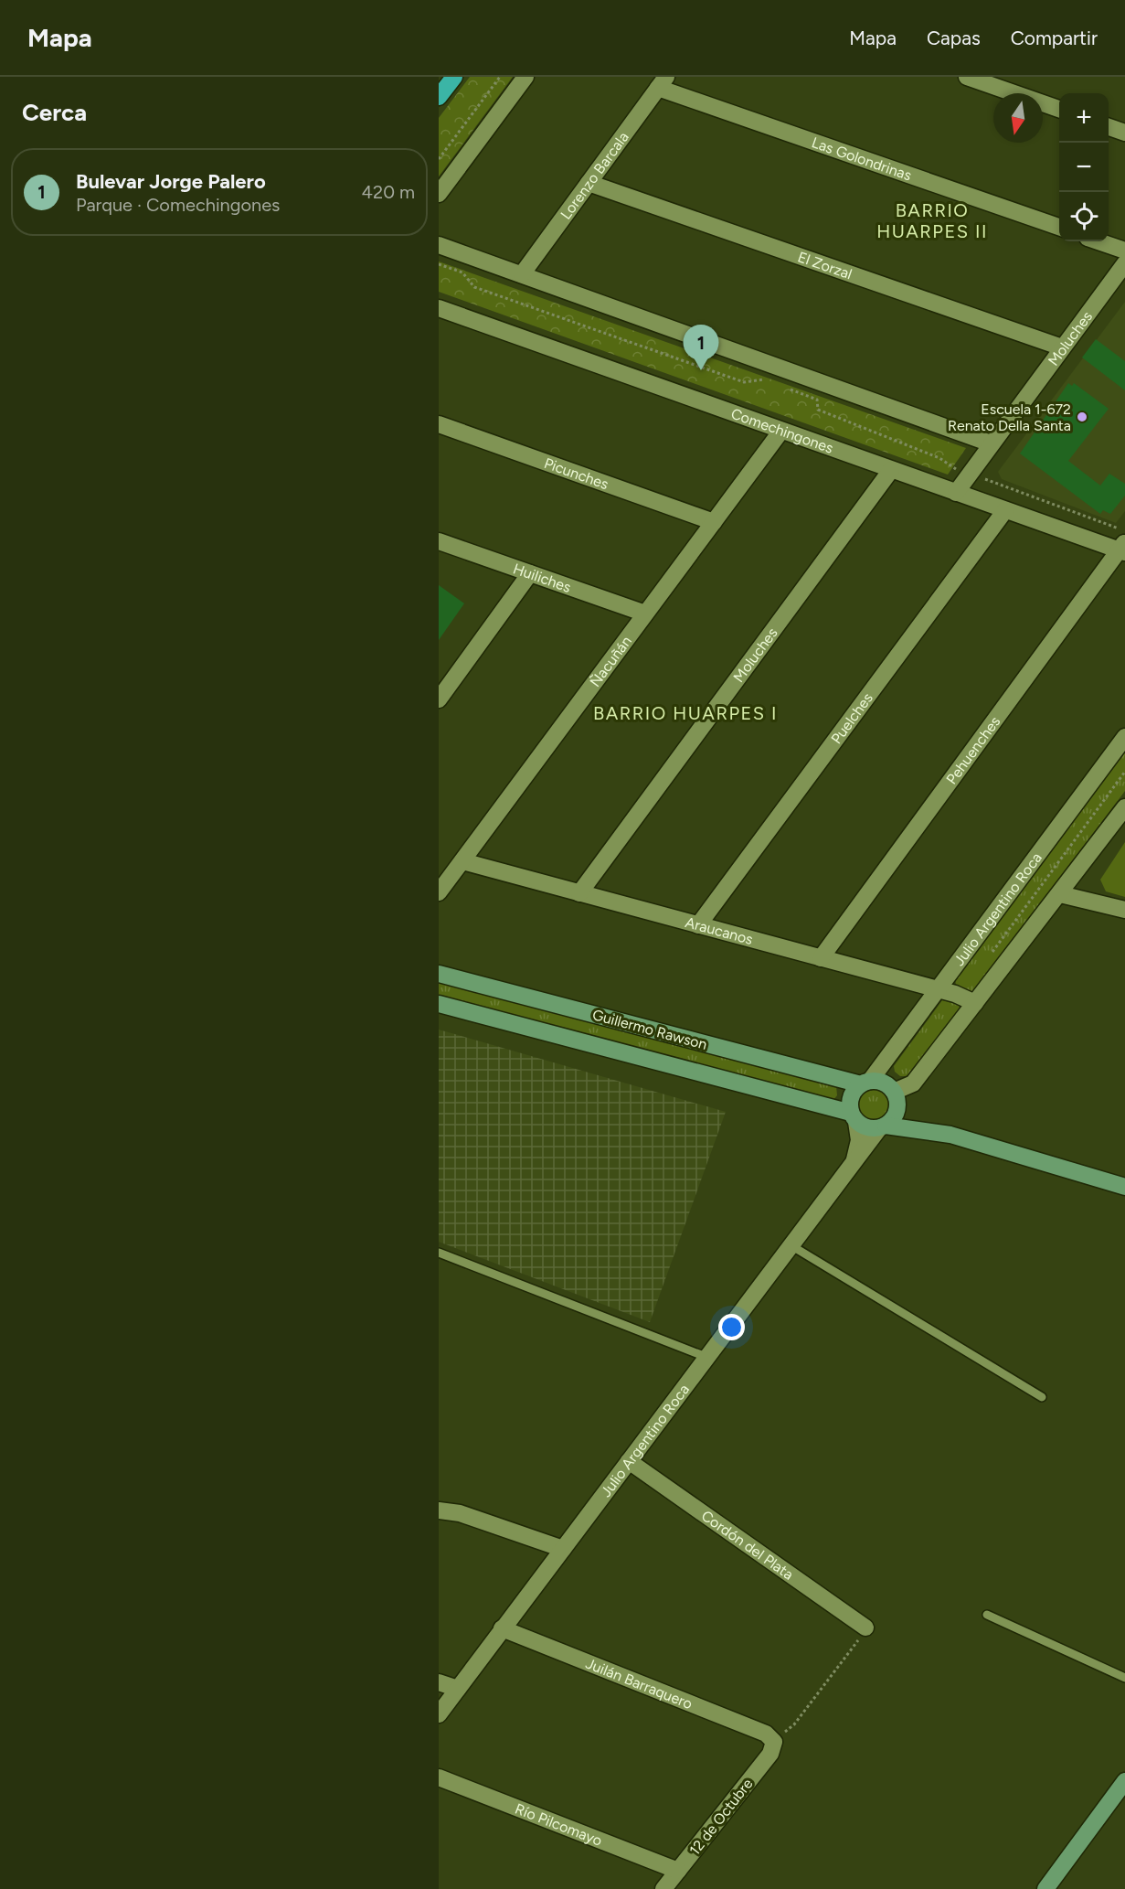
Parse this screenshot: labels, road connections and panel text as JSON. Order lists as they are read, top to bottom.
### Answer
{
  "streets": {
    "main road": ["Guillermo Rawson"],
    "street": [
      "Las Golondrinas",
      "Lorenzo Barcala",
      "El Zorzal",
      "Moluches",
      "Comechingones",
      "Picunches",
      "Huiliches",
      "Ñacuñán",
      "Puelches",
      "Pehuenches",
      "Julio Argentino Roca",
      "Araucanos",
      "Cordón del Plata",
      "Juilán Barraquero",
      "12 de Octubre",
      "Río Pilcomayo"
    ]
  },
  "crossings": [
    ["Las Golondrinas", "Lorenzo Barcala"],
    ["Lorenzo Barcala", "El Zorzal"],
    ["El Zorzal", "Moluches"],
    ["Moluches", "Comechingones"],
    ["Moluches", "Araucanos"],
    ["Comechingones", "Ñacuñán"],
    ["Comechingones", "Puelches"],
    ["Comechingones", "Pehuenches"],
    ["Picunches", "Ñacuñán"],
    ["Huiliches", "Ñacuñán"],
    ["Ñacuñán", "Araucanos"],
    ["Puelches", "Araucanos"],
    ["Pehuenches", "Araucanos"],
    ["Julio Argentino Roca", "Araucanos"],
    ["Julio Argentino Roca", "Guillermo Rawson"],
    ["Julio Argentino Roca", "Cordón del Plata"],
    ["Julio Argentino Roca", "Juilán Barraquero"],
    ["Juilán Barraquero", "12 de Octubre"],
    ["12 de Octubre", "Río Pilcomayo"]
  ],
  "districts": ["BARRIO HUARPES II", "BARRIO HUARPES I"],
  "places": ["Escuela 1-672 Renato Della Santa"],
  "north": "bottom",
  "page": {
    "header": "Mapa",
    "nav": ["Mapa", "Capas", "Compartir"],
    "heading": "Cerca",
    "map_buttons": ["+", "−"],
    "list": [
      {
        "mark": "1",
        "name": "Bulevar Jorge Palero",
        "note": "Parque · Comechingones",
        "value": "420 m"
      }
    ],
    "pins": "1"
  }
}
